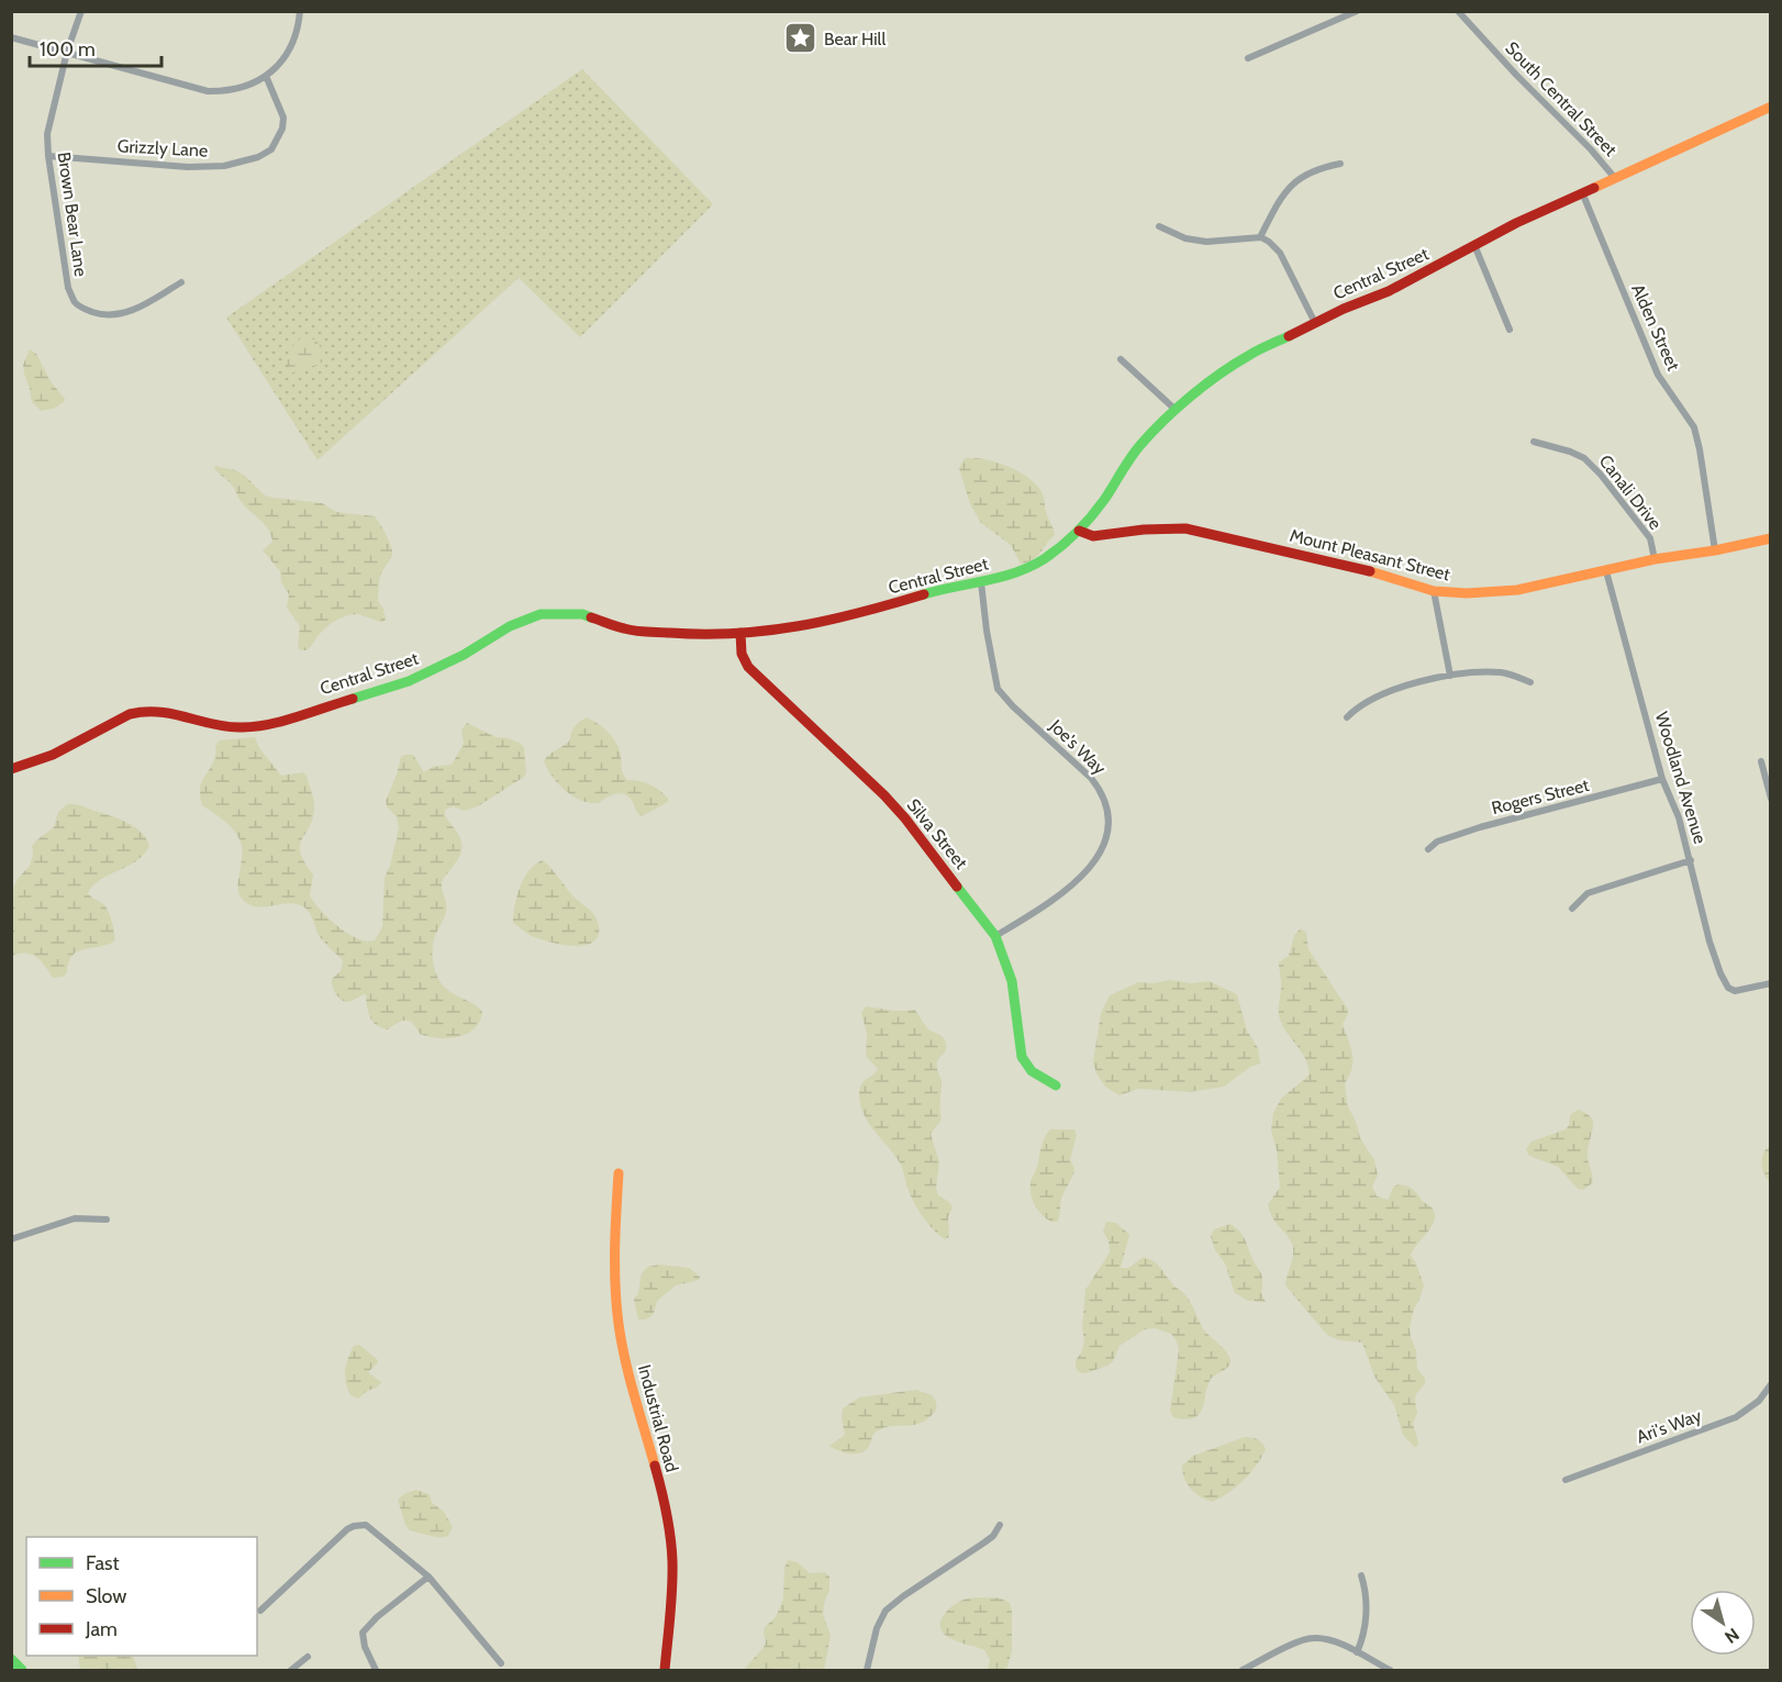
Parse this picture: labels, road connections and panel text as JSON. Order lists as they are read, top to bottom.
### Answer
{
  "streets": {
    "street": [
      "South Central Street",
      "Grizzly Lane",
      "Brown Bear Lane",
      "Central Street",
      "Alden Street",
      "Canali Drive",
      "Mount Pleasant Street",
      "Joe's Way",
      "Woodland Avenue",
      "Rogers Street",
      "Silva Street",
      "Industrial Road",
      "Ari's Way"
    ]
  },
  "crossings": [
    ["South Central Street", "Central Street"],
    ["Grizzly Lane", "Brown Bear Lane"],
    ["Central Street", "Alden Street"],
    ["Central Street", "Mount Pleasant Street"],
    ["Central Street", "Joe's Way"],
    ["Central Street", "Silva Street"],
    ["Alden Street", "Mount Pleasant Street"],
    ["Canali Drive", "Mount Pleasant Street"],
    ["Mount Pleasant Street", "Woodland Avenue"],
    ["Joe's Way", "Silva Street"],
    ["Woodland Avenue", "Rogers Street"]
  ],
  "places": {
    "place": ["Bear Hill"]
  },
  "legend": ["Fast", "Slow", "Jam"],
  "scale_bar": "100 m",
  "north": "bottom right"
}
